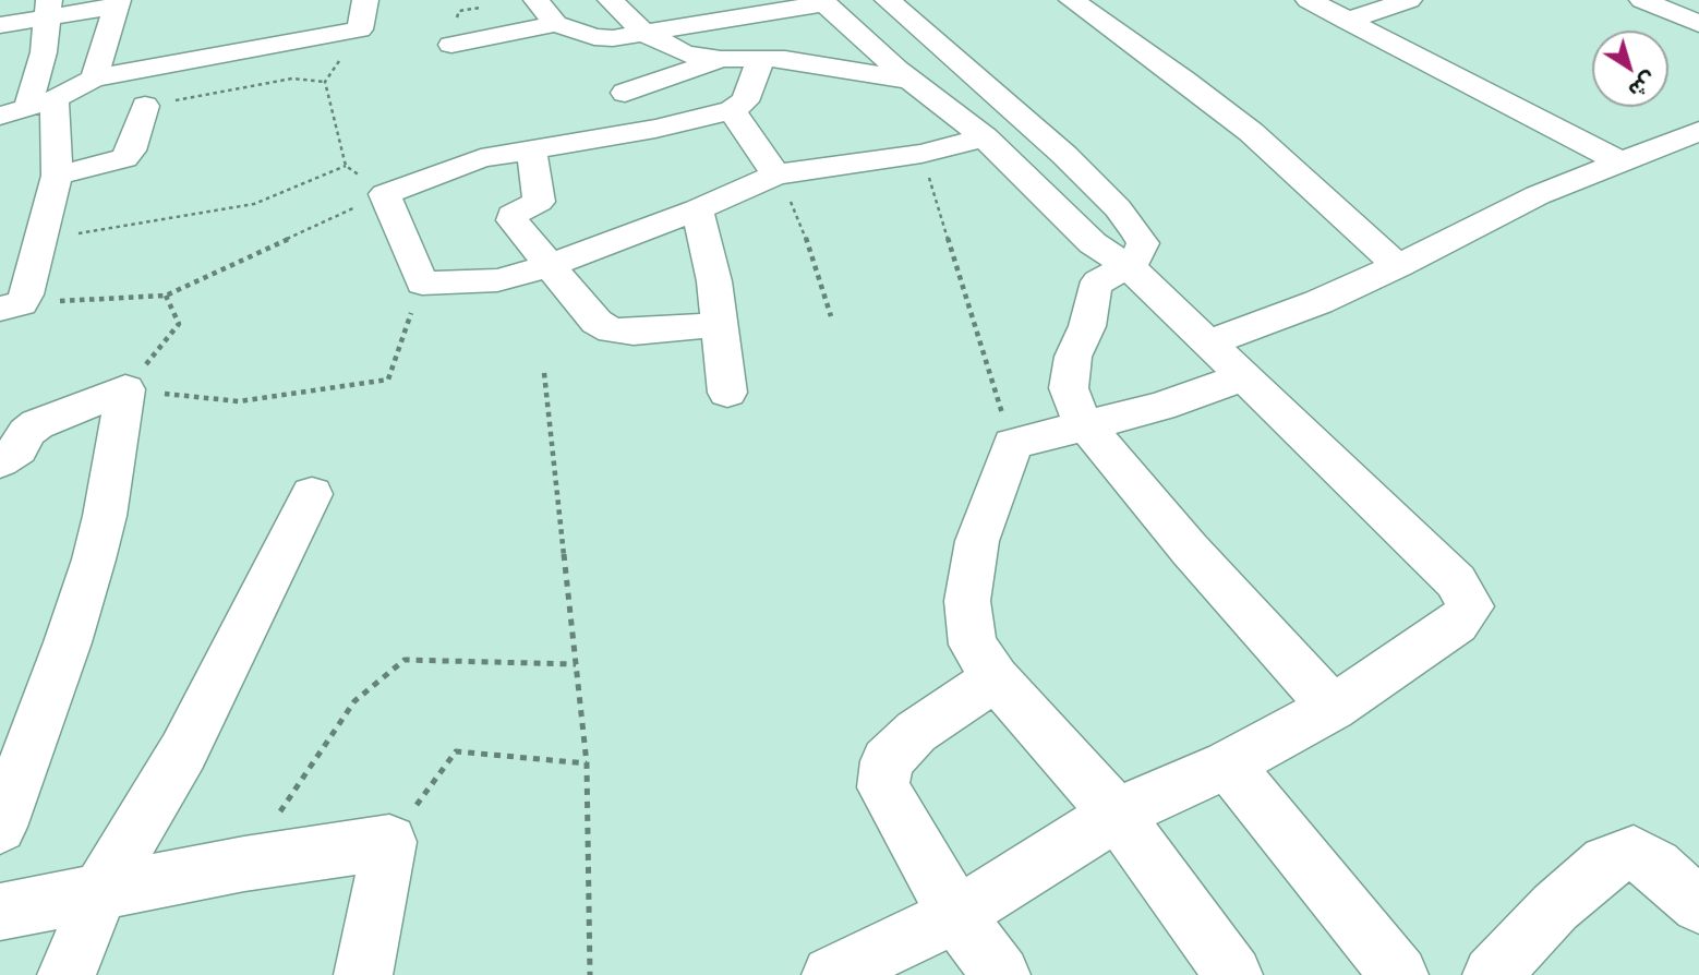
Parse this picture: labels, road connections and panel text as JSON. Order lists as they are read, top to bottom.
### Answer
{
  "north": "bottom right"
}
